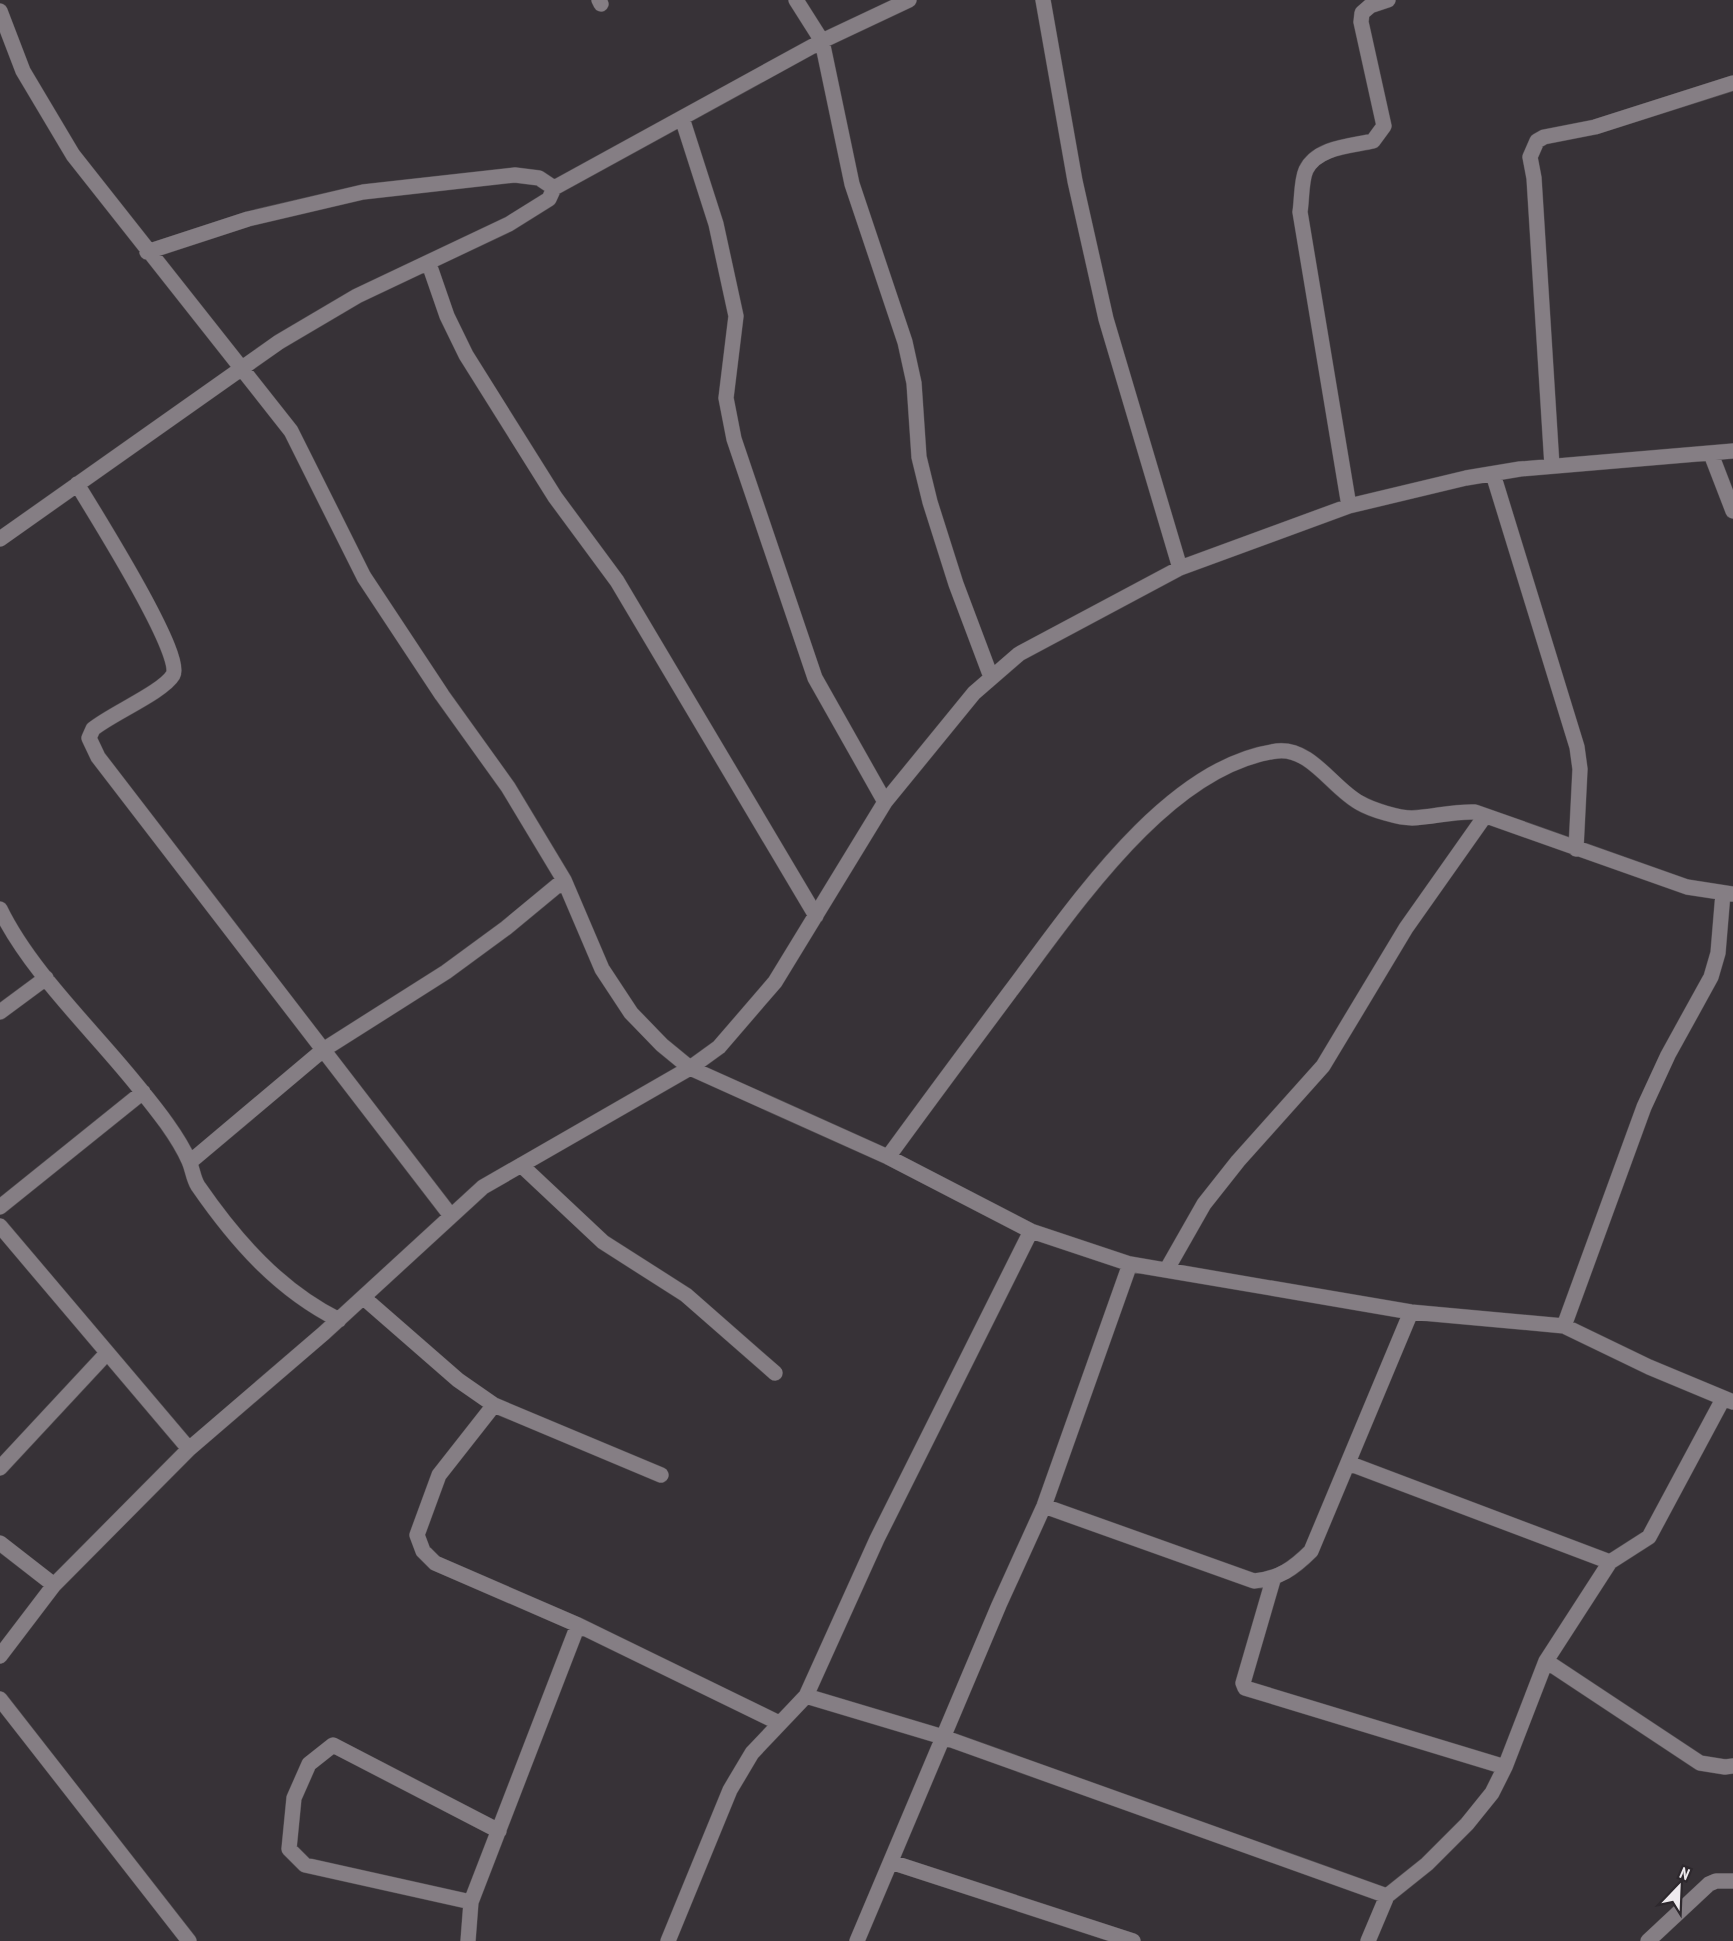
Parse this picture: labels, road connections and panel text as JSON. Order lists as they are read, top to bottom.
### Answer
{
  "north": "top right"
}
